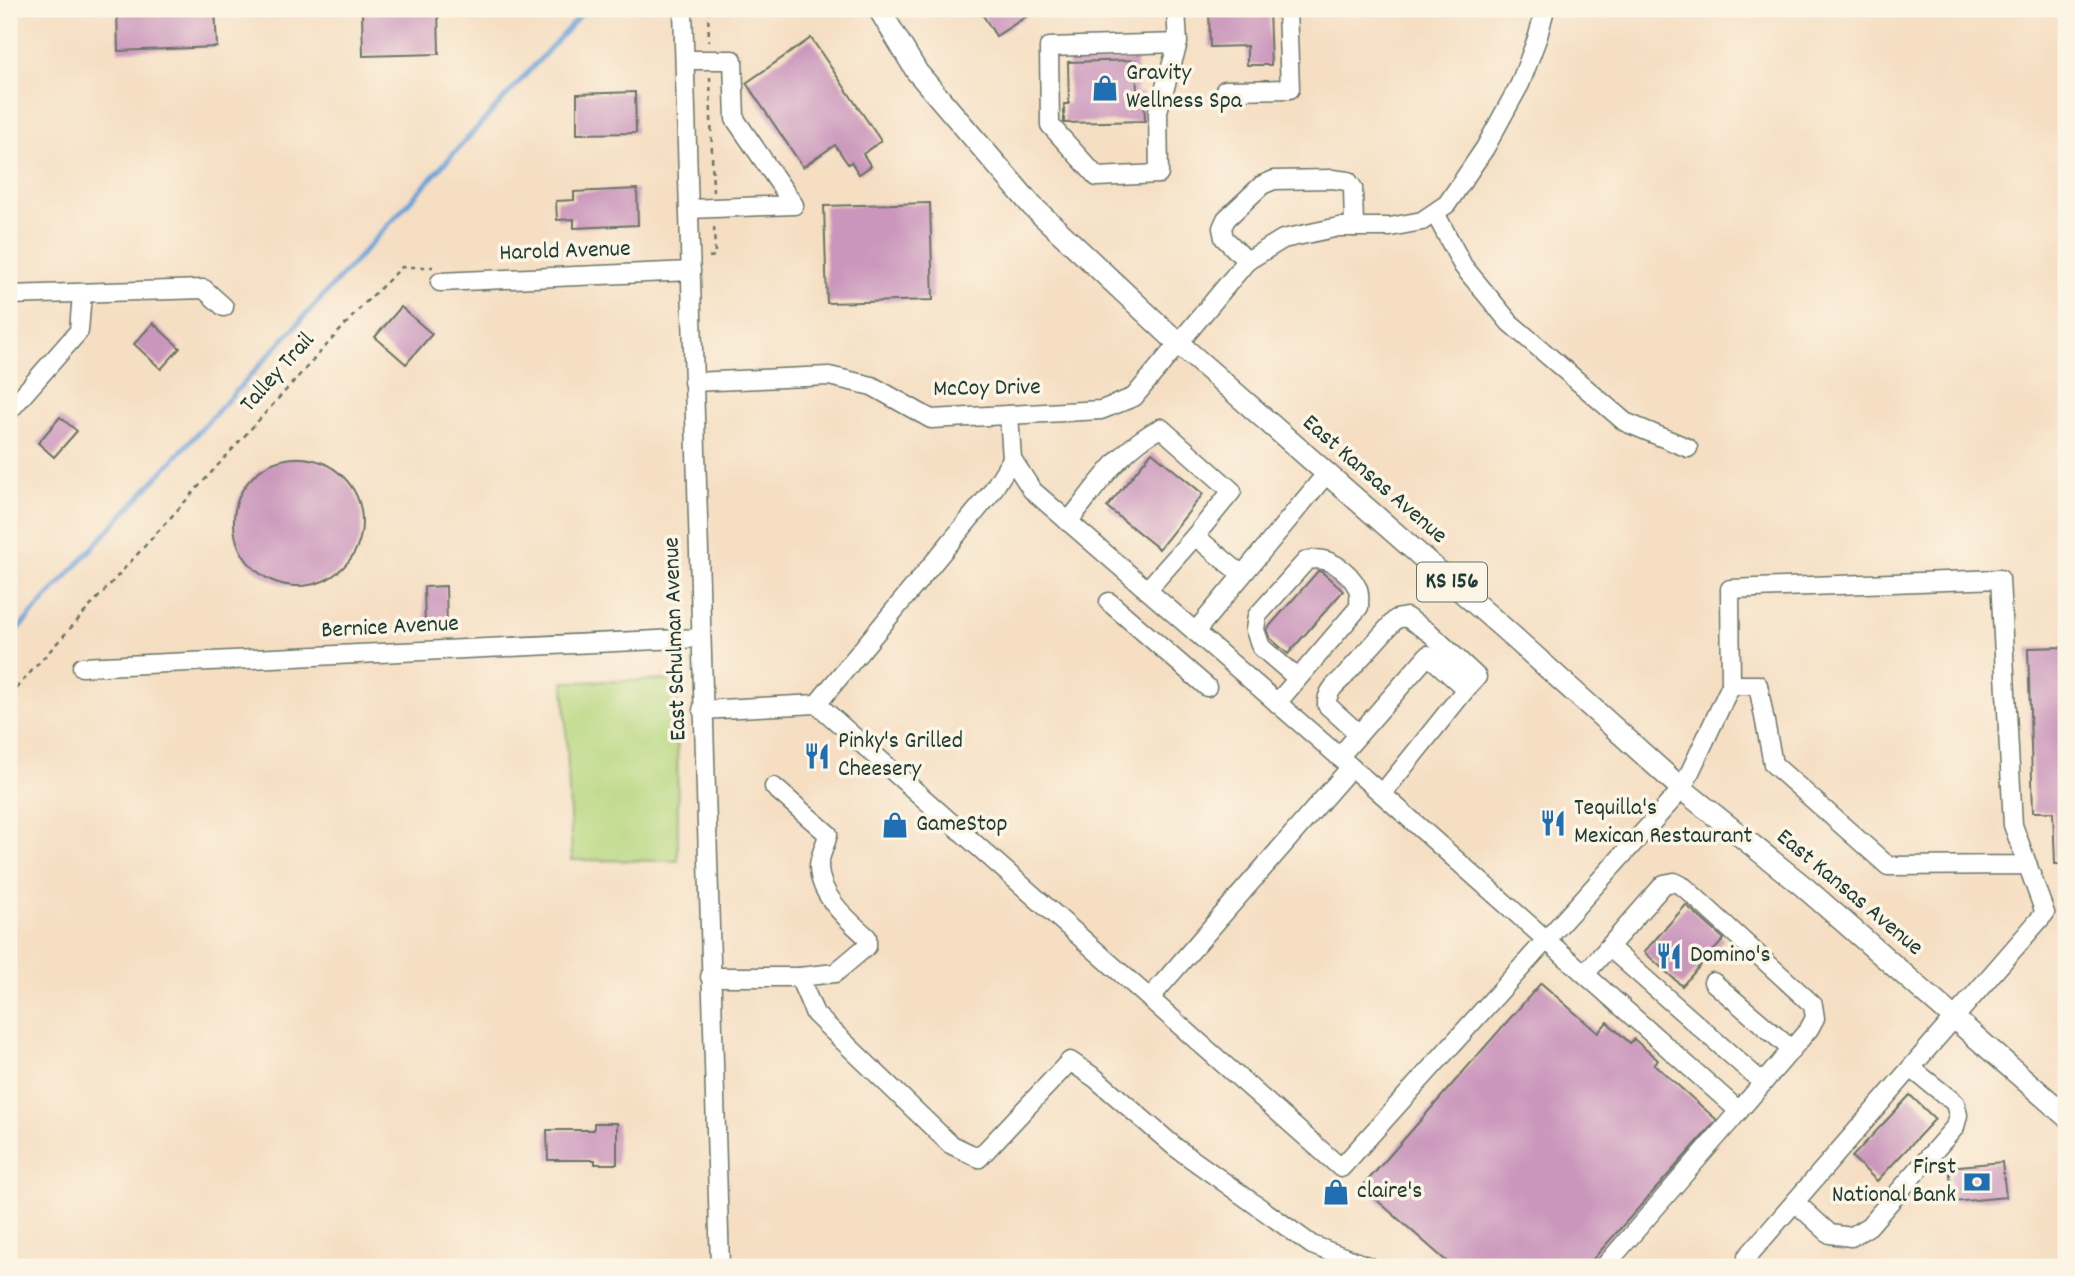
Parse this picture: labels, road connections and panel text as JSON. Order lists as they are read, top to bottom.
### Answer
{
  "streets": {
    "main road": ["East Kansas Avenue", "KS 156"],
    "street": [
      "Harold Avenue",
      "McCoy Drive",
      "Bernice Avenue",
      "East Schulman Avenue"
    ],
    "path": ["Talley Trail"]
  },
  "crossings": [
    ["Harold Avenue", "Talley Trail"],
    ["Harold Avenue", "East Schulman Avenue"],
    ["McCoy Drive", "East Kansas Avenue"],
    ["McCoy Drive", "East Schulman Avenue"],
    ["Bernice Avenue", "East Schulman Avenue"]
  ],
  "places": {
    "shop": ["Gravity Wellness Spa", "GameStop", "claire's"],
    "restaurant": ["Pinky's Grilled Cheesery", "Tequilla's Mexican Restaurant", "Domino's"],
    "bank": ["First National Bank"]
  }
}
